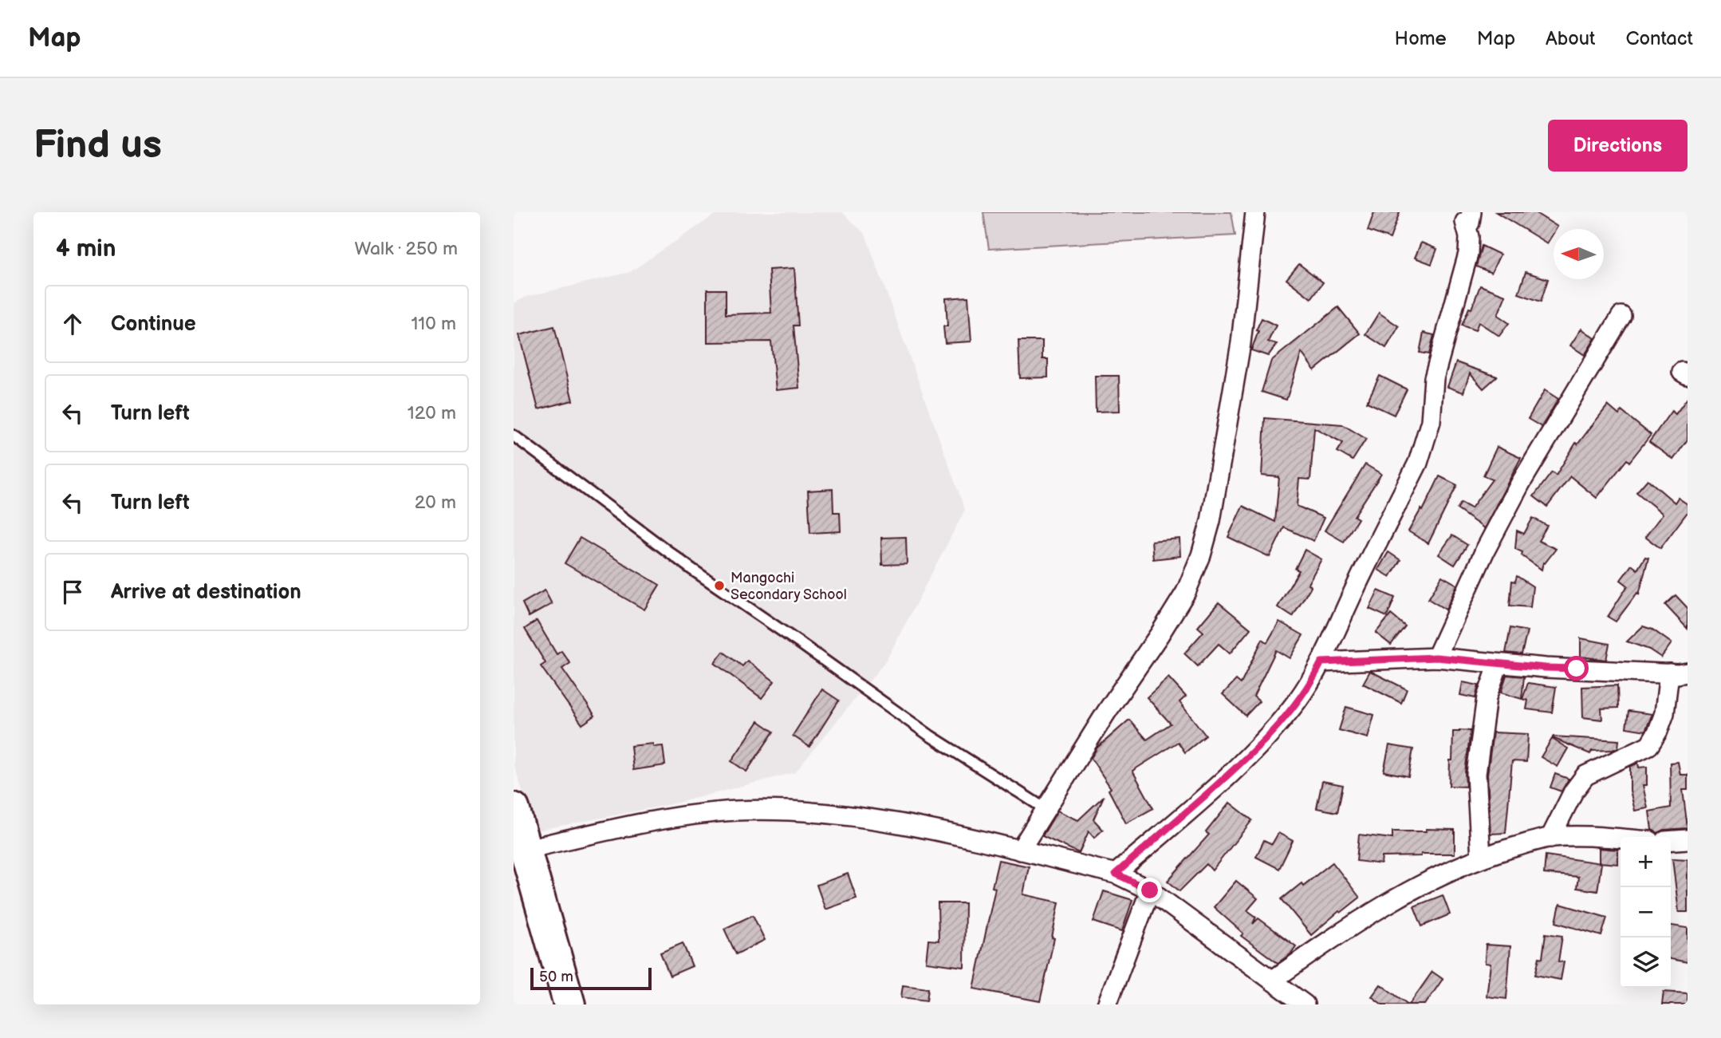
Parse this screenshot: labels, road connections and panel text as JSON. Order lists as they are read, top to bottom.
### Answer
{
  "places": ["Mangochi Secondary School"],
  "scale_bar": "50 m",
  "north": "left",
  "page": {
    "header": "Map",
    "nav": [
      "Home",
      "Map",
      "About",
      "Contact"
    ],
    "buttons": "Directions",
    "title": "Find us",
    "heading": ["4 min", "Walk · 250 m"],
    "list": [
      ["Continue", "110 m"],
      ["Turn left", "120 m"],
      ["Turn left", "20 m"],
      "Arrive at destination"
    ],
    "map_buttons": ["+", "−"],
    "scale": "50 m"
  }
}
